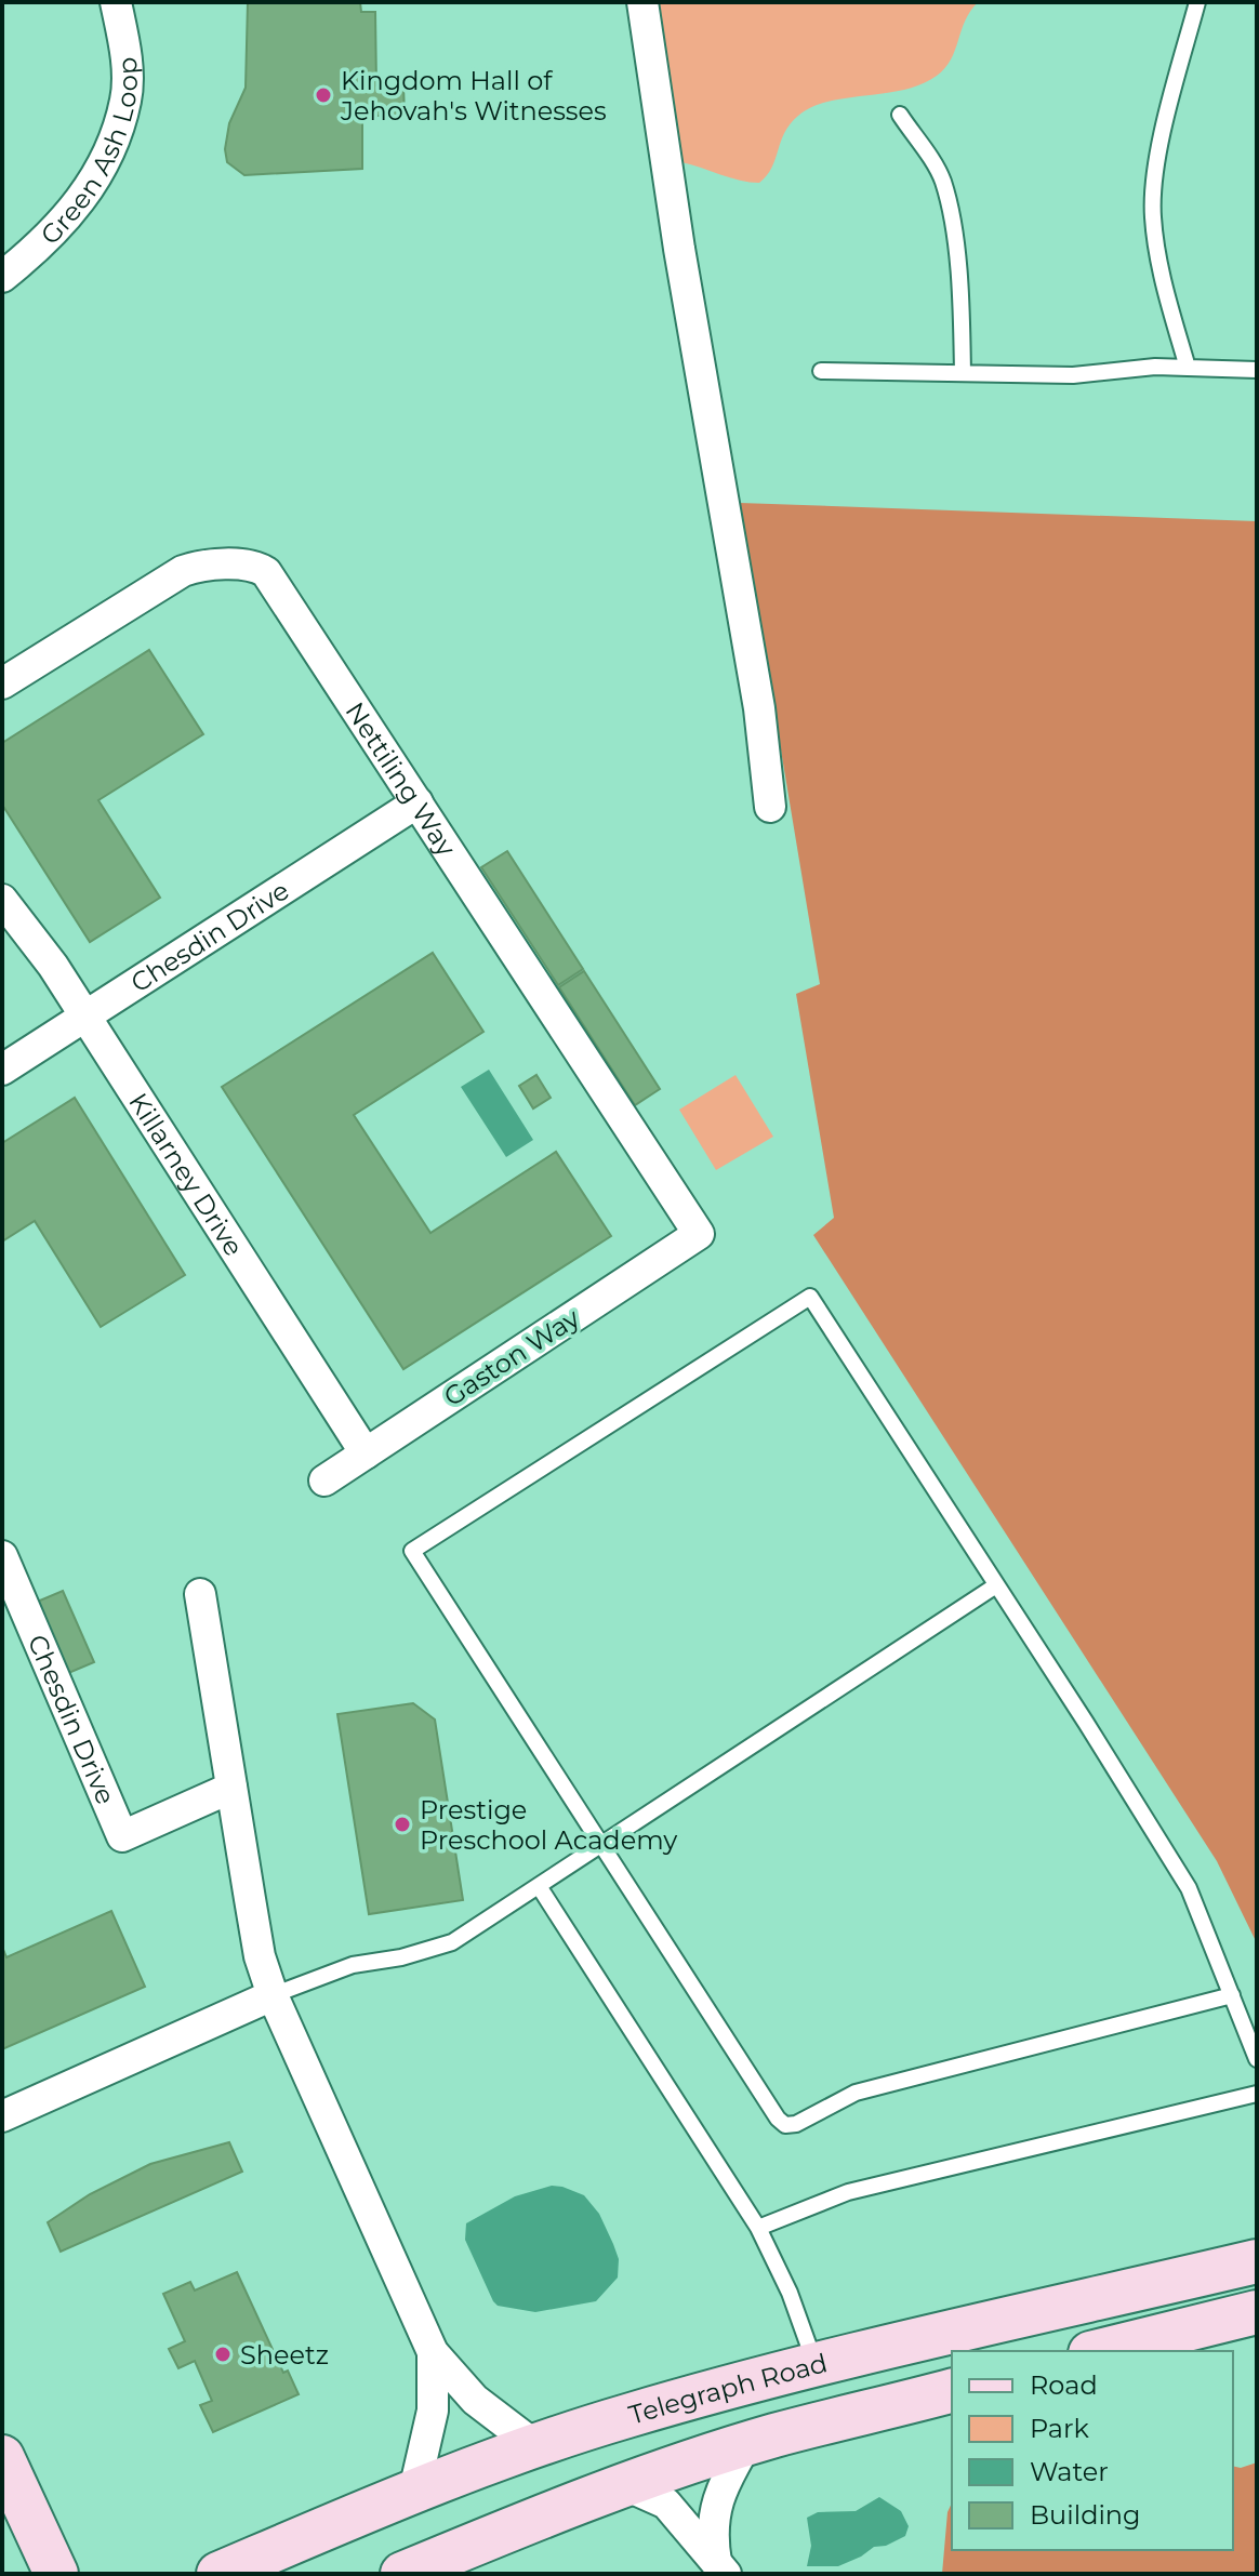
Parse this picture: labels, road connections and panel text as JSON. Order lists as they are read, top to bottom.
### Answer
{
  "streets": {
    "main road": ["Telegraph Road"],
    "street": [
      "Green Ash Loop",
      "Nettiling Way",
      "Chesdin Drive",
      "Killarney Drive",
      "Gaston Way"
    ]
  },
  "crossings": [
    ["Nettiling Way", "Chesdin Drive"],
    ["Nettiling Way", "Gaston Way"],
    ["Chesdin Drive", "Killarney Drive"],
    ["Killarney Drive", "Gaston Way"]
  ],
  "places": ["Kingdom Hall of Jehovah's Witnesses", "Prestige Preschool Academy", "Sheetz"],
  "legend": [
    "Road",
    "Park",
    "Water",
    "Building"
  ]
}
